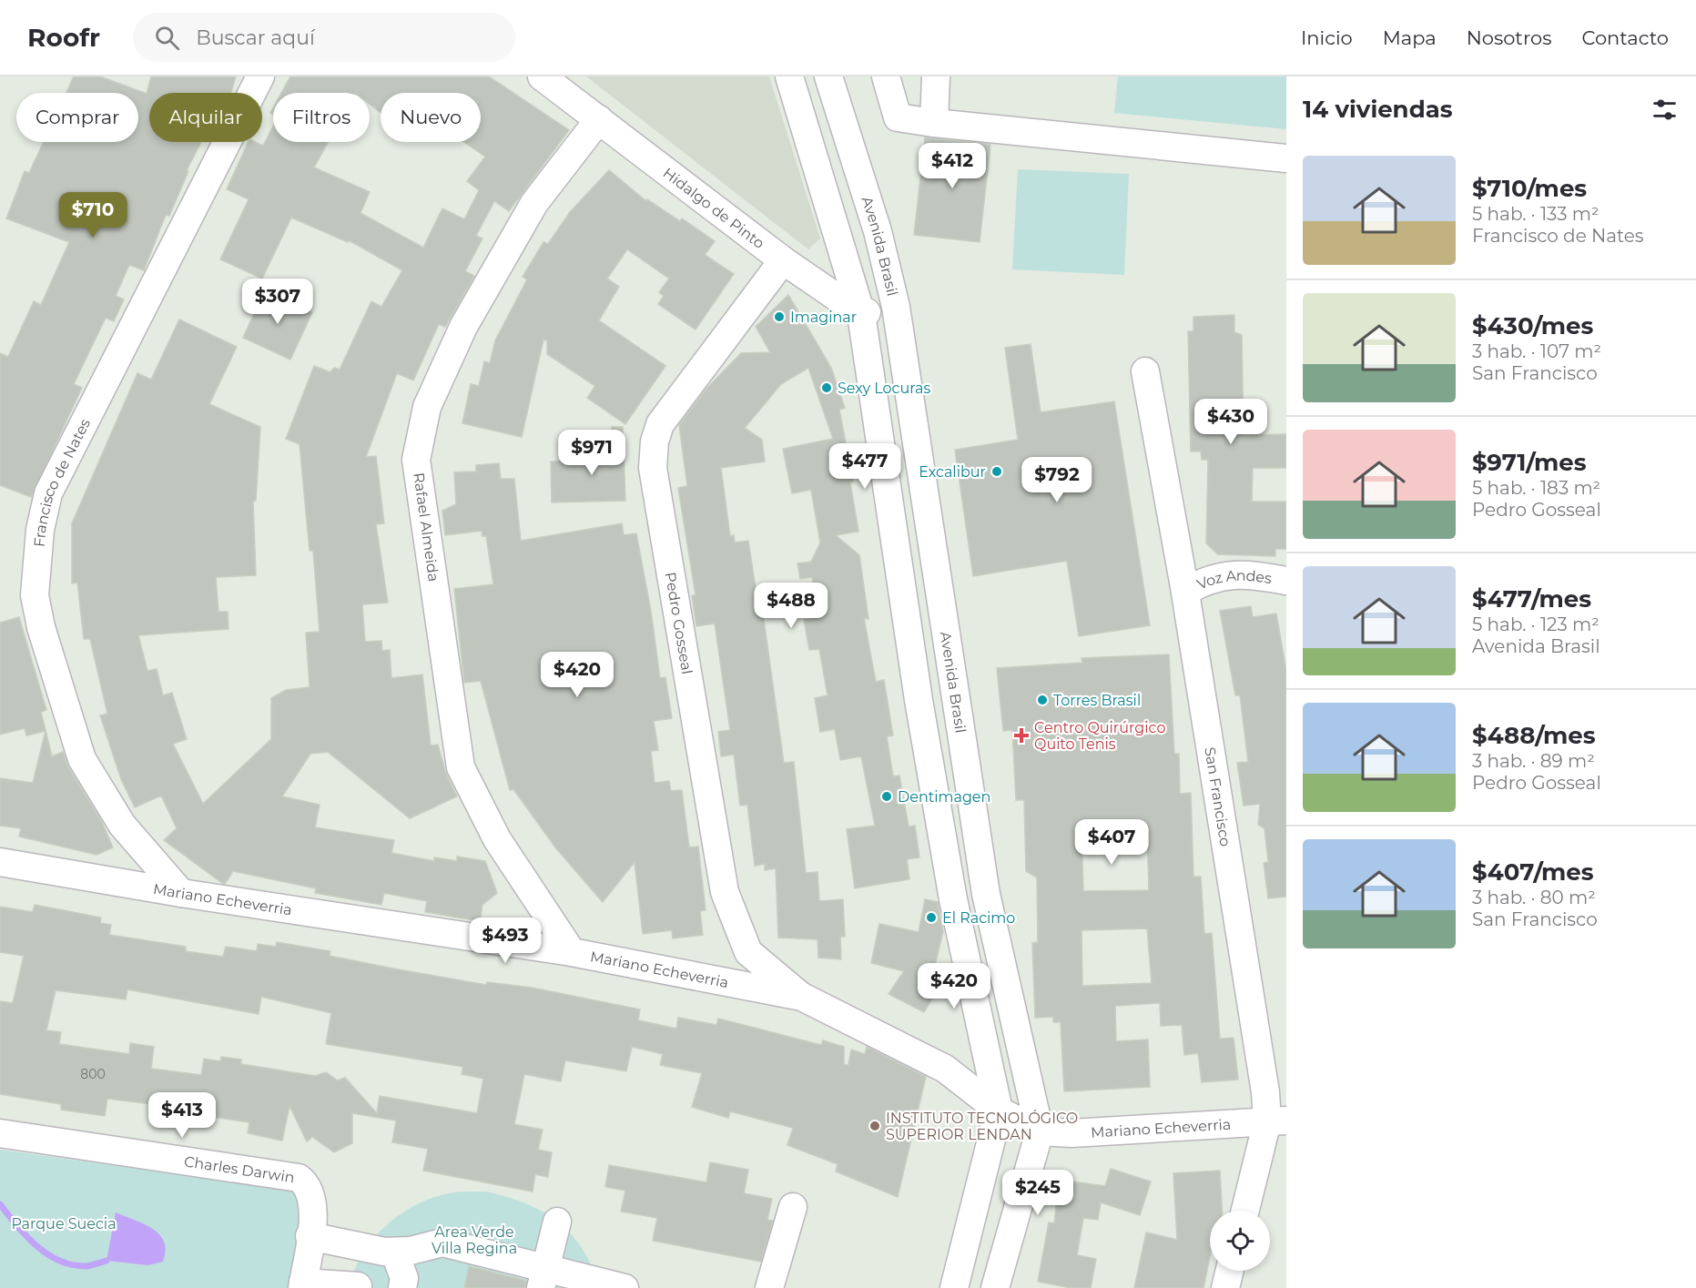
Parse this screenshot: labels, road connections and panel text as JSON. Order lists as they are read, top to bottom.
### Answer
{
  "streets": {
    "street": [
      "Hidalgo de Pinto",
      "Avenida Brasil",
      "Francisco de Nates",
      "Rafael Almeida",
      "Voz Andes",
      "Pedro Gosseal",
      "San Francisco",
      "Mariano Echeverria",
      "Charles Darwin"
    ]
  },
  "crossings": [
    ["Hidalgo de Pinto", "Rafael Almeida"],
    ["Hidalgo de Pinto", "Pedro Gosseal"],
    ["Avenida Brasil", "Mariano Echeverria"],
    ["Francisco de Nates", "Mariano Echeverria"],
    ["Rafael Almeida", "Mariano Echeverria"],
    ["Voz Andes", "San Francisco"],
    ["Pedro Gosseal", "Mariano Echeverria"],
    ["San Francisco", "Mariano Echeverria"]
  ],
  "parks": ["Parque Suecia", "Area Verde Villa Regina"],
  "places": {
    "other": [
      "Imaginar",
      "Sexy Locuras",
      "Excalibur",
      "Torres Brasil",
      "Dentimagen",
      "El Racimo",
      "INSTITUTO TECNOLÓGICO SUPERIOR LENDAN"
    ],
    "health": ["Centro Quirúrgico Quito Tenis"]
  },
  "house_numbers": ["800"],
  "page": {
    "header": "Roofr",
    "search": "Buscar aquí",
    "nav": [
      "Inicio",
      "Mapa",
      "Nosotros",
      "Contacto"
    ],
    "heading": "14 viviendas",
    "chip": [
      "Comprar",
      "Alquilar",
      "Filtros",
      "Nuevo"
    ],
    "list": [
      {
        "name": "$710/mes",
        "note": "5 hab. · 133 m² · Francisco de Nates"
      },
      {
        "name": "$430/mes",
        "note": "3 hab. · 107 m² · San Francisco"
      },
      {
        "name": "$971/mes",
        "note": "5 hab. · 183 m² · Pedro Gosseal"
      },
      {
        "name": "$477/mes",
        "note": "5 hab. · 123 m² · Avenida Brasil"
      },
      {
        "name": "$488/mes",
        "note": "3 hab. · 89 m² · Pedro Gosseal"
      },
      {
        "name": "$407/mes",
        "note": "3 hab. · 80 m² · San Francisco"
      }
    ],
    "price": [
      "$412",
      "$710",
      "$307",
      "$430",
      "$971",
      "$477",
      "$792",
      "$488",
      "$420",
      "$407",
      "$493",
      "$420",
      "$413",
      "$245"
    ]
  }
}
